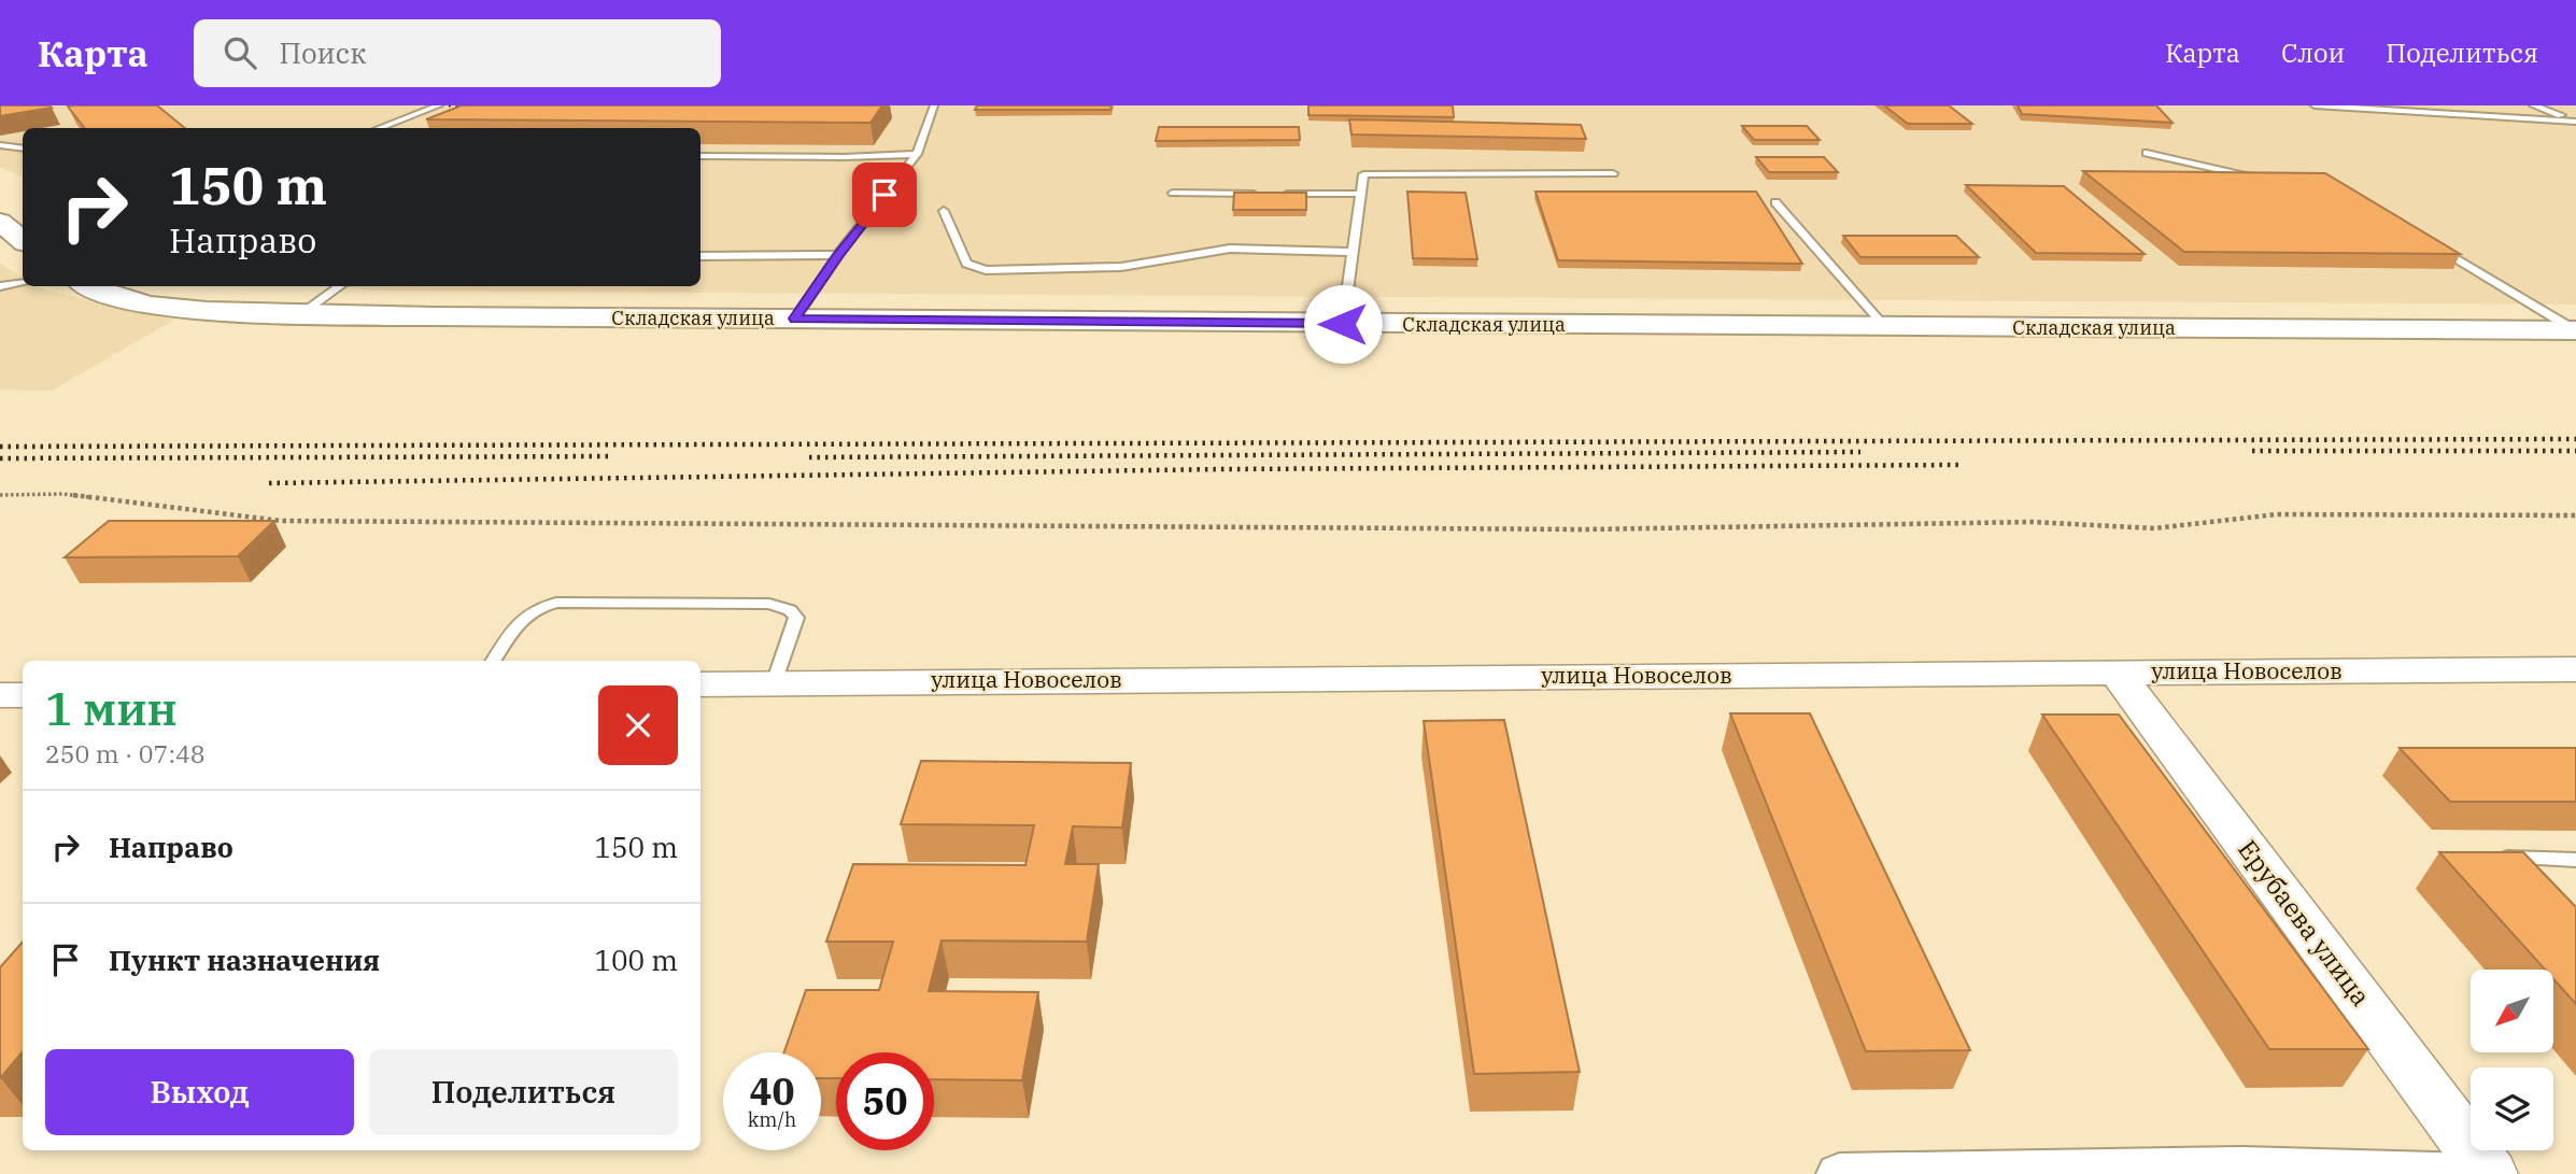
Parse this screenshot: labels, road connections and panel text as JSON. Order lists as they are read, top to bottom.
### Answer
{
  "streets": {
    "main road": ["Складская улица"],
    "street": ["улица Новоселов", "Ерубаева улица"]
  },
  "crossings": [
    ["улица Новоселов", "Ерубаева улица"]
  ],
  "north": "bottom left",
  "page": {
    "header": "Карта",
    "search": "Поиск",
    "nav": ["Карта", "Слои", "Поделиться"],
    "turn": ["150 m", "Направо"],
    "heading": ["1 мин", "250 m · 07:48"],
    "list": [
      {
        "name": "Направо",
        "value": "150 m"
      },
      {
        "name": "Пункт назначения",
        "value": "100 m"
      }
    ],
    "buttons": ["Выход", "Поделиться"],
    "speed": "40 km/h",
    "limit": "50"
  }
}
